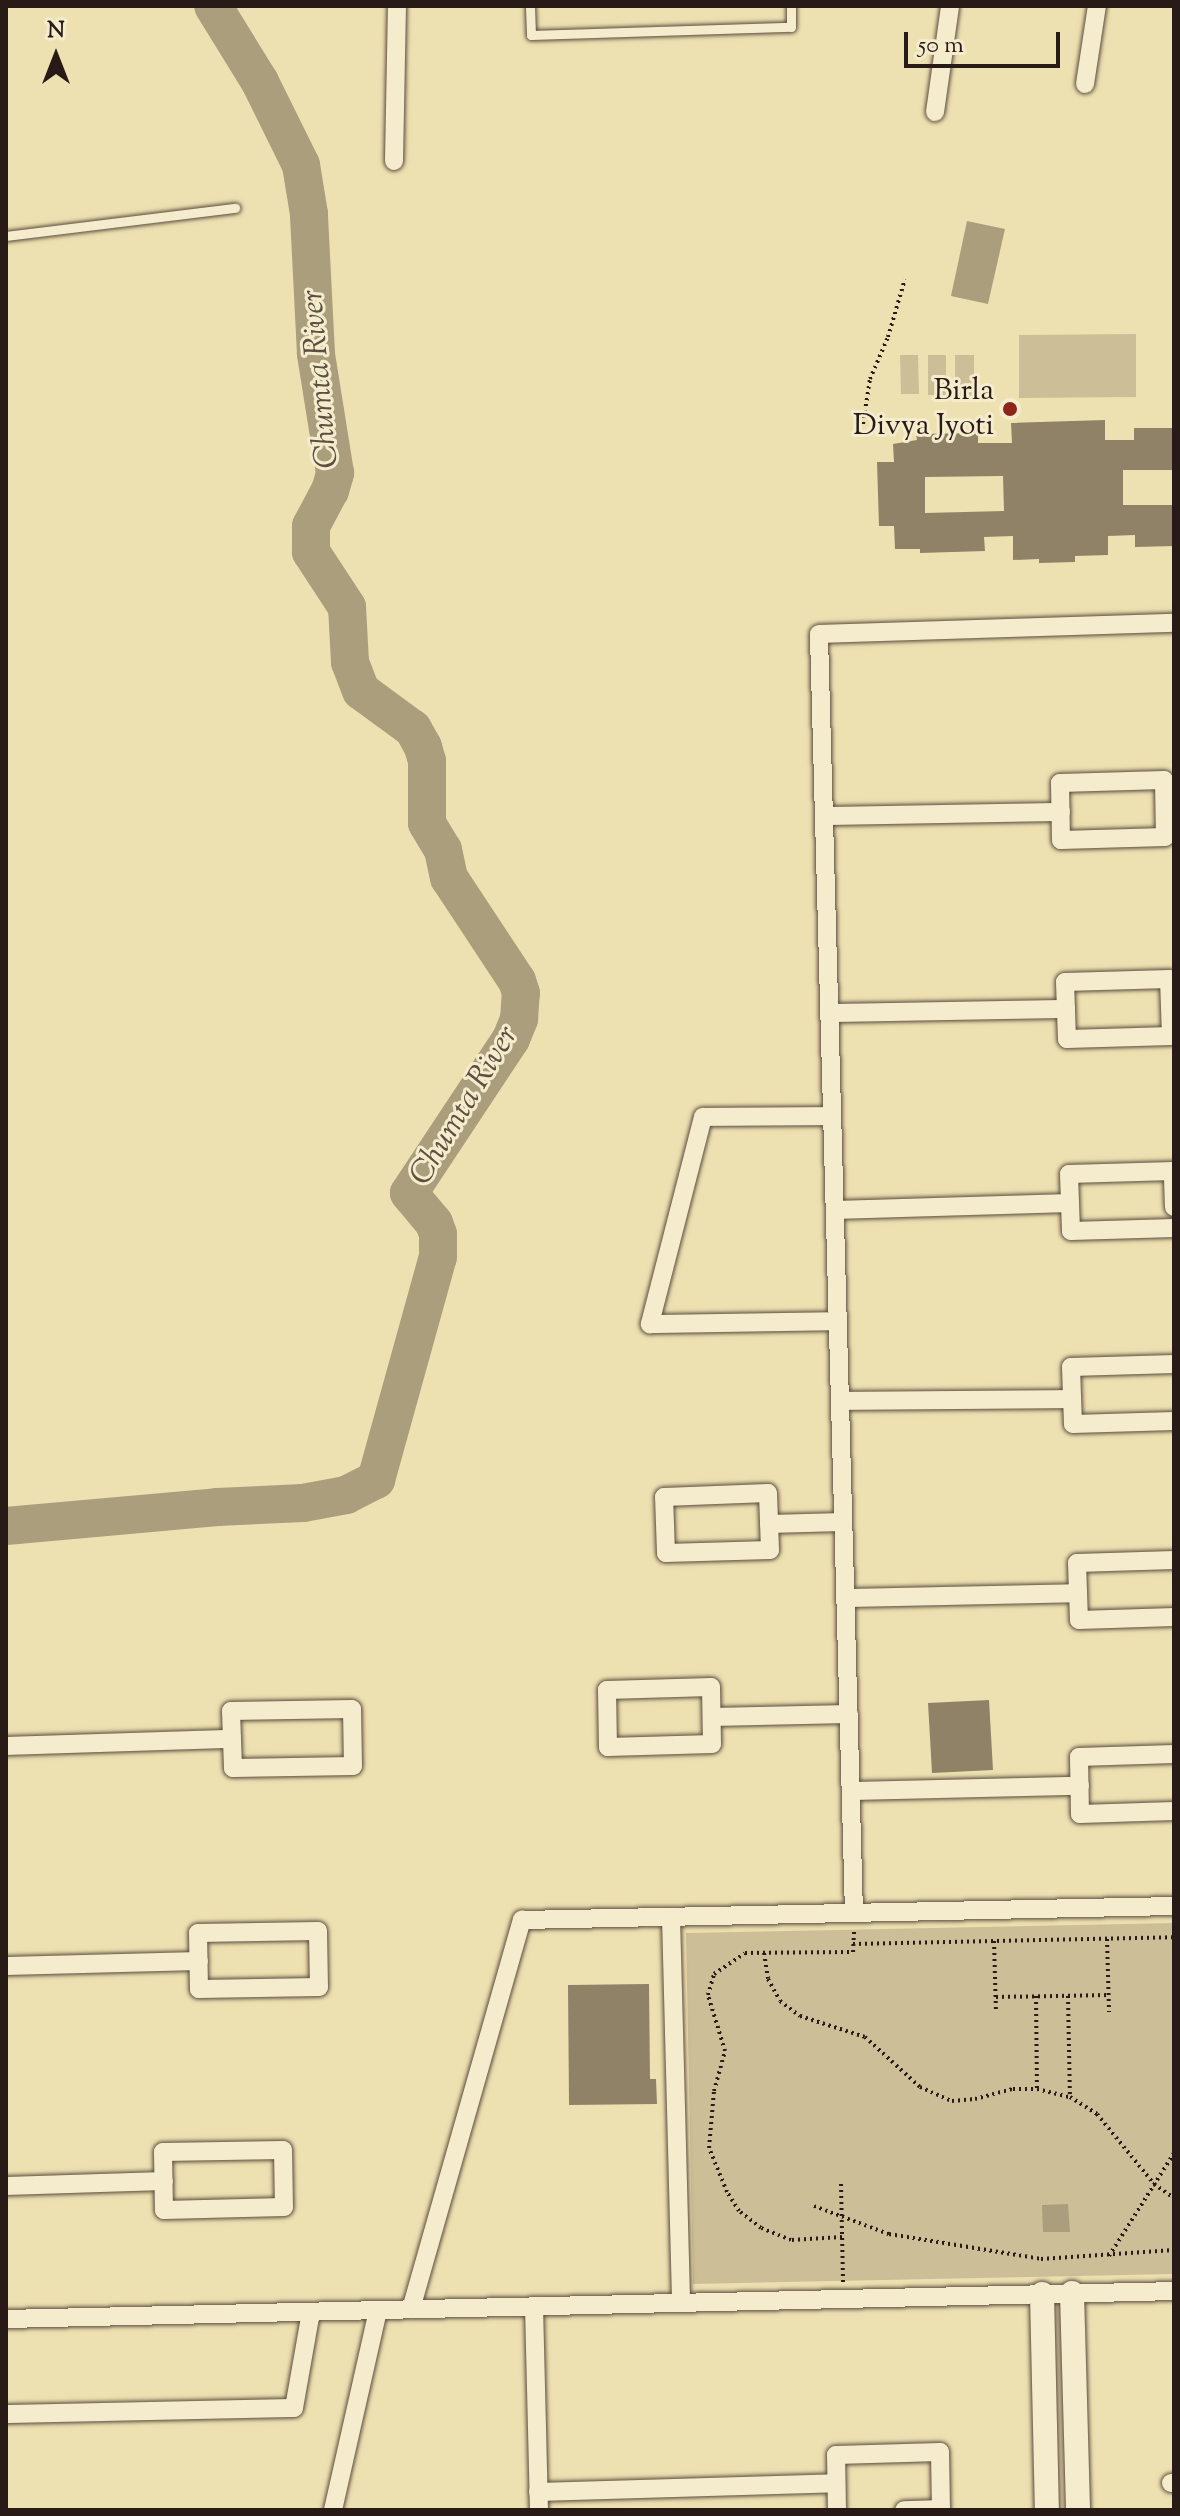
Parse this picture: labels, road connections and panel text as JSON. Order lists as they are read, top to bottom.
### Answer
{
  "water": ["Chumta River"],
  "places": ["Birla Divya Jyoti"],
  "scale_bar": "50 m",
  "north": "top"
}
